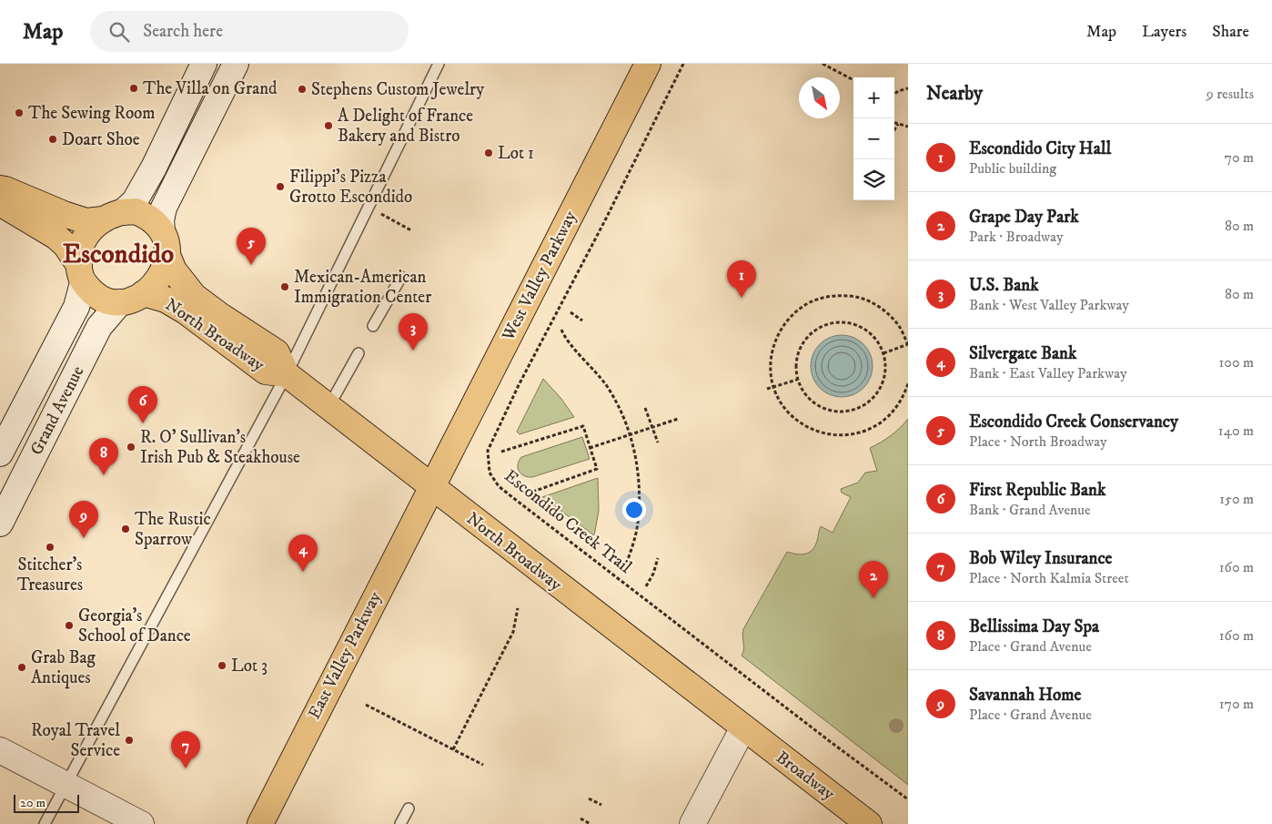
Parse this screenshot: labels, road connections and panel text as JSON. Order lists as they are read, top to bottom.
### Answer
{
  "streets": {
    "main road": [
      "West Valley Parkway",
      "North Broadway",
      "Grand Avenue",
      "East Valley Parkway",
      "Broadway"
    ],
    "path": ["Escondido Creek Trail"]
  },
  "crossings": [
    ["West Valley Parkway", "North Broadway"],
    ["West Valley Parkway", "East Valley Parkway"],
    ["North Broadway", "Grand Avenue"],
    ["North Broadway", "East Valley Parkway"],
    ["North Broadway", "Broadway"]
  ],
  "districts": ["Escondido"],
  "places": [
    "The Villa on Grand",
    "Stephens Custom Jewelry",
    "The Sewing Room",
    "A Delight of France Bakery and Bistro",
    "Doart Shoe",
    "Lot 1",
    "Filippi's Pizza Grotto Escondido",
    "Mexican-American Immigration Center",
    "R. O' Sullivan's Irish Pub & Steakhouse",
    "The Rustic Sparrow",
    "Stitcher's Treasures",
    "Georgia's School of Dance",
    "Lot 3",
    "Grab Bag Antiques",
    "Royal Travel Service"
  ],
  "scale_bar": "20 m",
  "north": "bottom right",
  "page": {
    "header": "Map",
    "search": "Search here",
    "nav": ["Map", "Layers", "Share"],
    "heading": ["Nearby", "9 results"],
    "map_buttons": ["+", "−"],
    "list": [
      {
        "mark": "1",
        "name": "Escondido City Hall",
        "note": "Public building",
        "value": "70 m"
      },
      {
        "mark": "2",
        "name": "Grape Day Park",
        "note": "Park · Broadway",
        "value": "80 m"
      },
      {
        "mark": "3",
        "name": "U.S. Bank",
        "note": "Bank · West Valley Parkway",
        "value": "80 m"
      },
      {
        "mark": "4",
        "name": "Silvergate Bank",
        "note": "Bank · East Valley Parkway",
        "value": "100 m"
      },
      {
        "mark": "5",
        "name": "Escondido Creek Conservancy",
        "note": "Place · North Broadway",
        "value": "140 m"
      },
      {
        "mark": "6",
        "name": "First Republic Bank",
        "note": "Bank · Grand Avenue",
        "value": "150 m"
      },
      {
        "mark": "7",
        "name": "Bob Wiley Insurance",
        "note": "Place · North Kalmia Street",
        "value": "160 m"
      },
      {
        "mark": "8",
        "name": "Bellissima Day Spa",
        "note": "Place · Grand Avenue",
        "value": "160 m"
      },
      {
        "mark": "9",
        "name": "Savannah Home",
        "note": "Place · Grand Avenue",
        "value": "170 m"
      }
    ],
    "pins": [
      "5",
      "1",
      "3",
      "6",
      "8",
      "9",
      "4",
      "2",
      "7"
    ],
    "scale": "20 m"
  }
}
